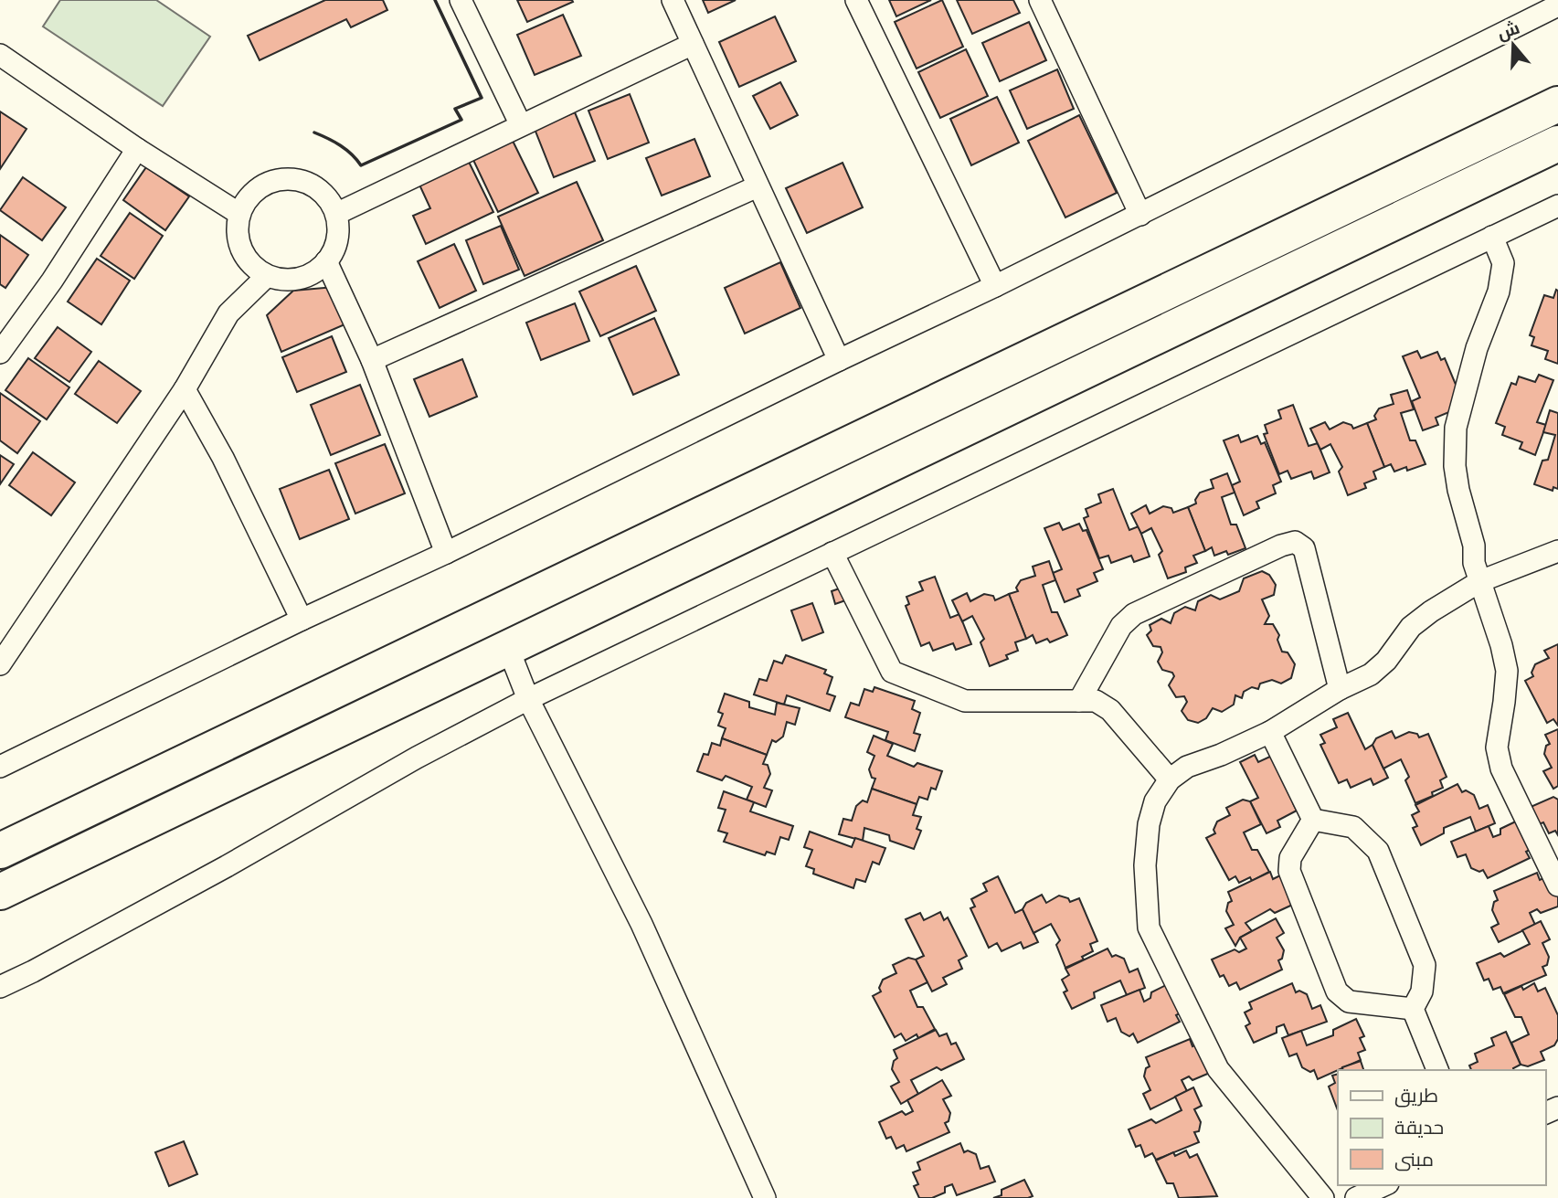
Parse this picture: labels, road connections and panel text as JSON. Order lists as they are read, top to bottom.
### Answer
{
  "legend": ["طريق", "حديقة", "مبنى"],
  "north": "top"
}
